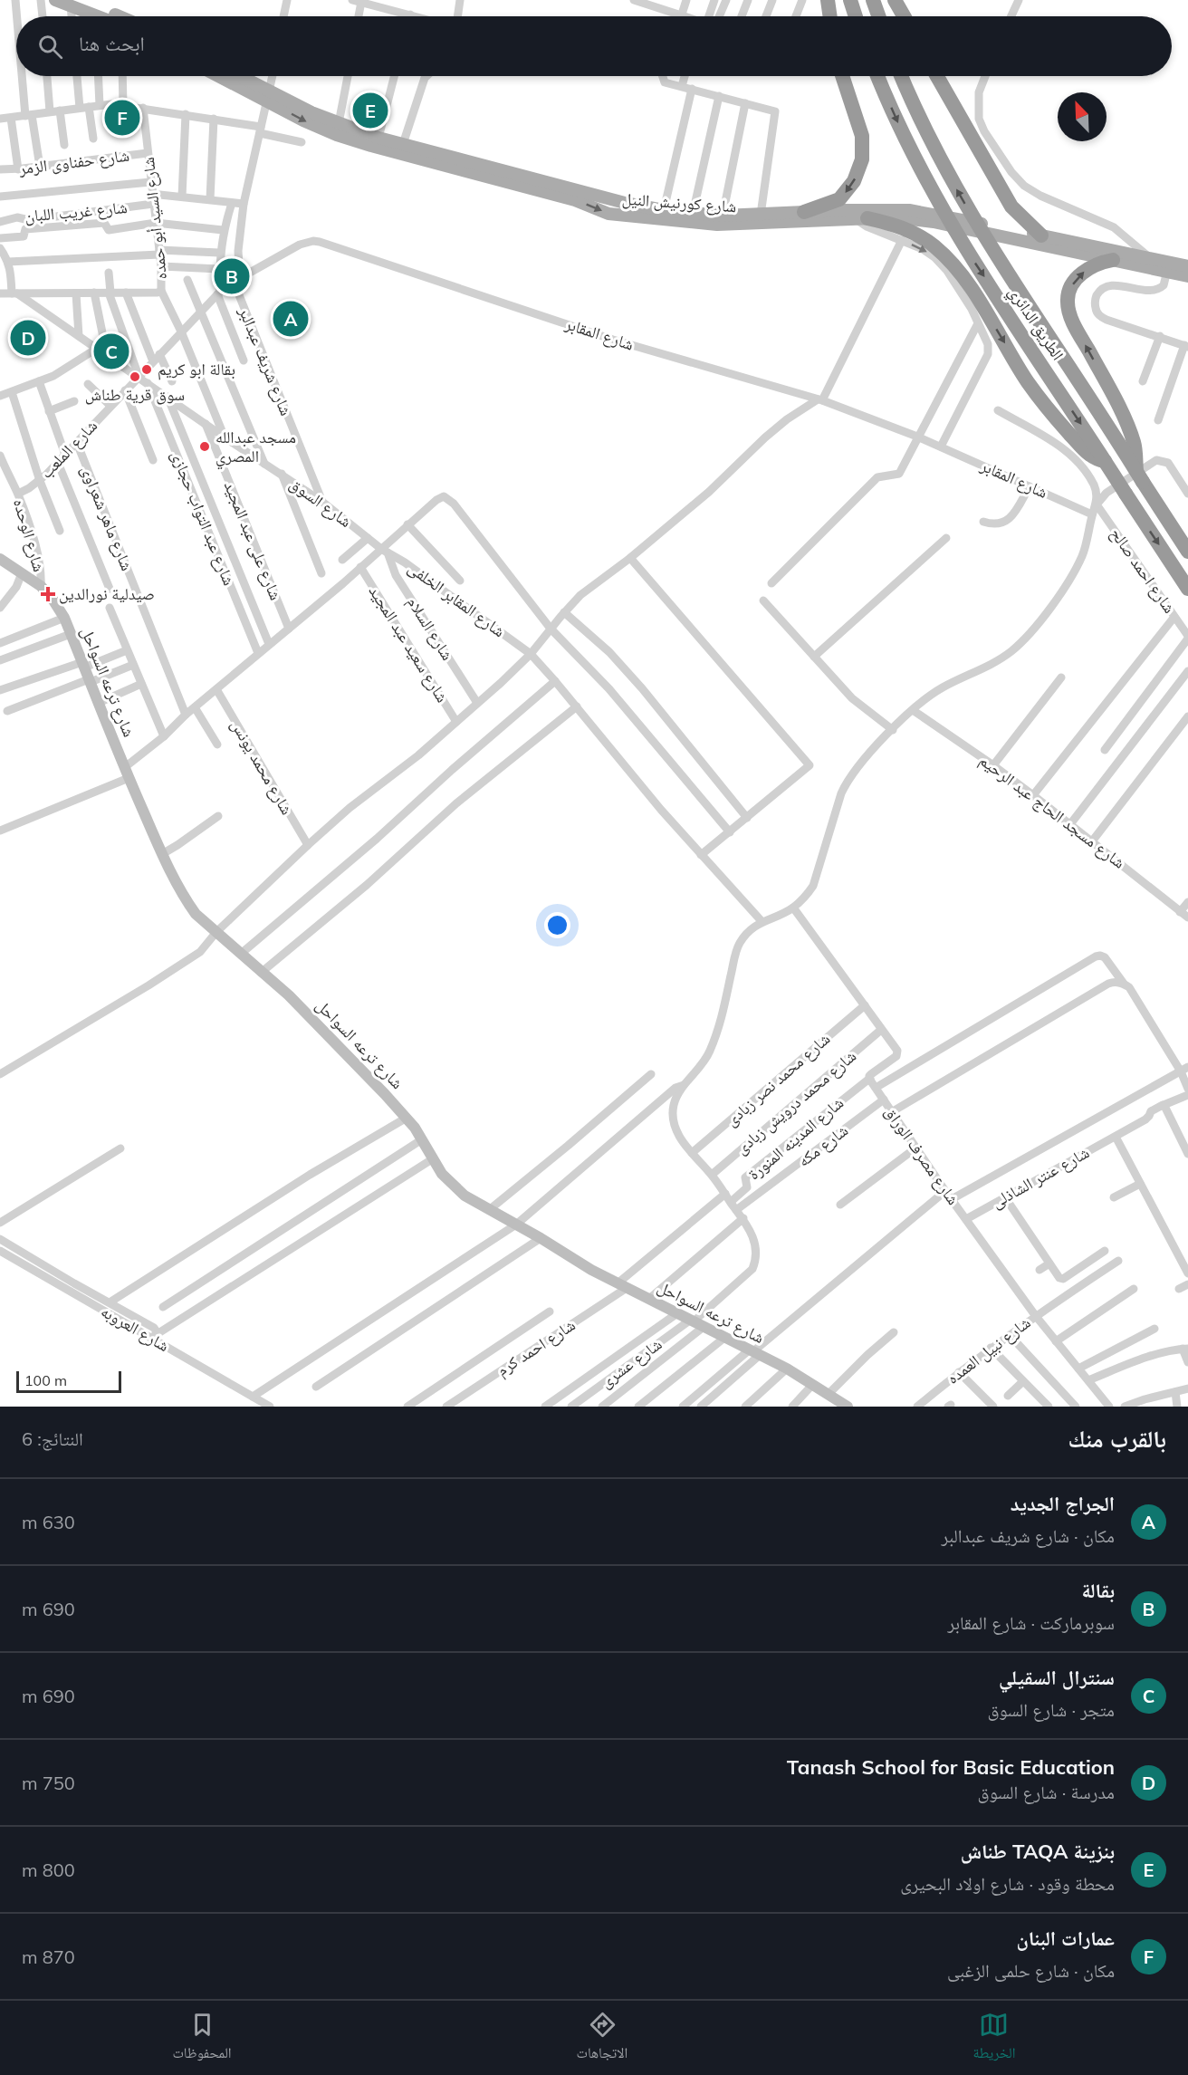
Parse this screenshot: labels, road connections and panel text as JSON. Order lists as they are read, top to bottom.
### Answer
{
  "streets": {
    "highway": ["الطريق الدائري"],
    "main road": ["شارع كورنيش النيل", "شارع ترعه السواحل"],
    "street": [
      "شارع حفناوى الزمر",
      "شارع غريب اللبان",
      "شارع السيد أبو حمده",
      "شارع المقابر",
      "شارع شريف عبدالبر",
      "شارع الملعب",
      "شارع السوق",
      "شارع ماهر شعراوى",
      "شارع عبد التواب حجازى",
      "شارع الوحده",
      "شارع على عبد المجيد",
      "شارع احمد صالح",
      "شارع المقابر الخلفى",
      "شارع السلام",
      "شارع سعيد عبد المجيد",
      "شارع محمد يونس",
      "شارع مسجد الحاج عبد الرحيم",
      "شارع محمد نصر زبادى",
      "شارع محمد درويش زبادى",
      "شارع المدينه المنورة",
      "شارع مكه",
      "شارع مصرف الوراق",
      "شارع عنتر الشاذلى",
      "شارع العروبه",
      "شارع احمد كرم",
      "شارع نبيل العمده",
      "شارع عشرى"
    ]
  },
  "crossings": [
    ["شارع حفناوى الزمر", "شارع السيد أبو حمده"],
    ["شارع كورنيش النيل", "شارع شريف عبدالبر"],
    ["شارع غريب اللبان", "شارع السيد أبو حمده"],
    ["شارع المقابر", "شارع شريف عبدالبر"],
    ["شارع المقابر", "شارع الملعب"],
    ["شارع المقابر", "شارع السوق"],
    ["شارع شريف عبدالبر", "شارع السوق"],
    ["شارع الملعب", "شارع السوق"],
    ["شارع الملعب", "شارع ماهر شعراوى"],
    ["شارع الملعب", "شارع الوحده"],
    ["شارع السوق", "شارع عبد التواب حجازى"],
    ["شارع السوق", "شارع على عبد المجيد"],
    ["شارع السوق", "شارع المقابر الخلفى"],
    ["شارع السوق", "شارع السلام"],
    ["شارع الوحده", "شارع ترعه السواحل"],
    ["شارع المقابر الخلفى", "شارع السلام"],
    ["شارع ترعه السواحل", "شارع احمد كرم"],
    ["شارع ترعه السواحل", "شارع عشرى"],
    ["شارع المدينه المنورة", "شارع مصرف الوراق"],
    ["شارع مكه", "شارع مصرف الوراق"],
    ["شارع مصرف الوراق", "شارع عنتر الشاذلى"],
    ["شارع مصرف الوراق", "شارع نبيل العمده"]
  ],
  "places": {
    "other": ["بقالة ابو كريم", "سوق قرية طناش", "مسجد عبدالله المصري"],
    "health": ["صيدلية نورالدين"]
  },
  "scale_bar": "100 m",
  "north": "top left",
  "page": {
    "search": "ابحث هنا",
    "pins": [
      "E",
      "F",
      "B",
      "A",
      "D",
      "C"
    ],
    "scale": "100 m",
    "heading": ["بالقرب منك", "النتائج: 6"],
    "list": [
      {
        "mark": "A",
        "name": "الجراج الجديد",
        "note": "مكان · شارع شريف عبدالبر",
        "value": "630 m"
      },
      {
        "mark": "B",
        "name": "بقالة",
        "note": "سوبرماركت · شارع المقابر",
        "value": "690 m"
      },
      {
        "mark": "C",
        "name": "سنترال السقيلي",
        "note": "متجر · شارع السوق",
        "value": "690 m"
      },
      {
        "mark": "D",
        "name": "Tanash School for Basic Education",
        "note": "مدرسة · شارع السوق",
        "value": "750 m"
      },
      {
        "mark": "E",
        "name": "بنزينة TAQA طناش",
        "note": "محطة وقود · شارع اولاد البحيرى",
        "value": "800 m"
      },
      {
        "mark": "F",
        "name": "عمارات البنان",
        "note": "مكان · شارع حلمى الزغبى",
        "value": "870 m"
      }
    ],
    "nav": ["الخريطة", "الاتجاهات", "المحفوظات"]
  }
}
